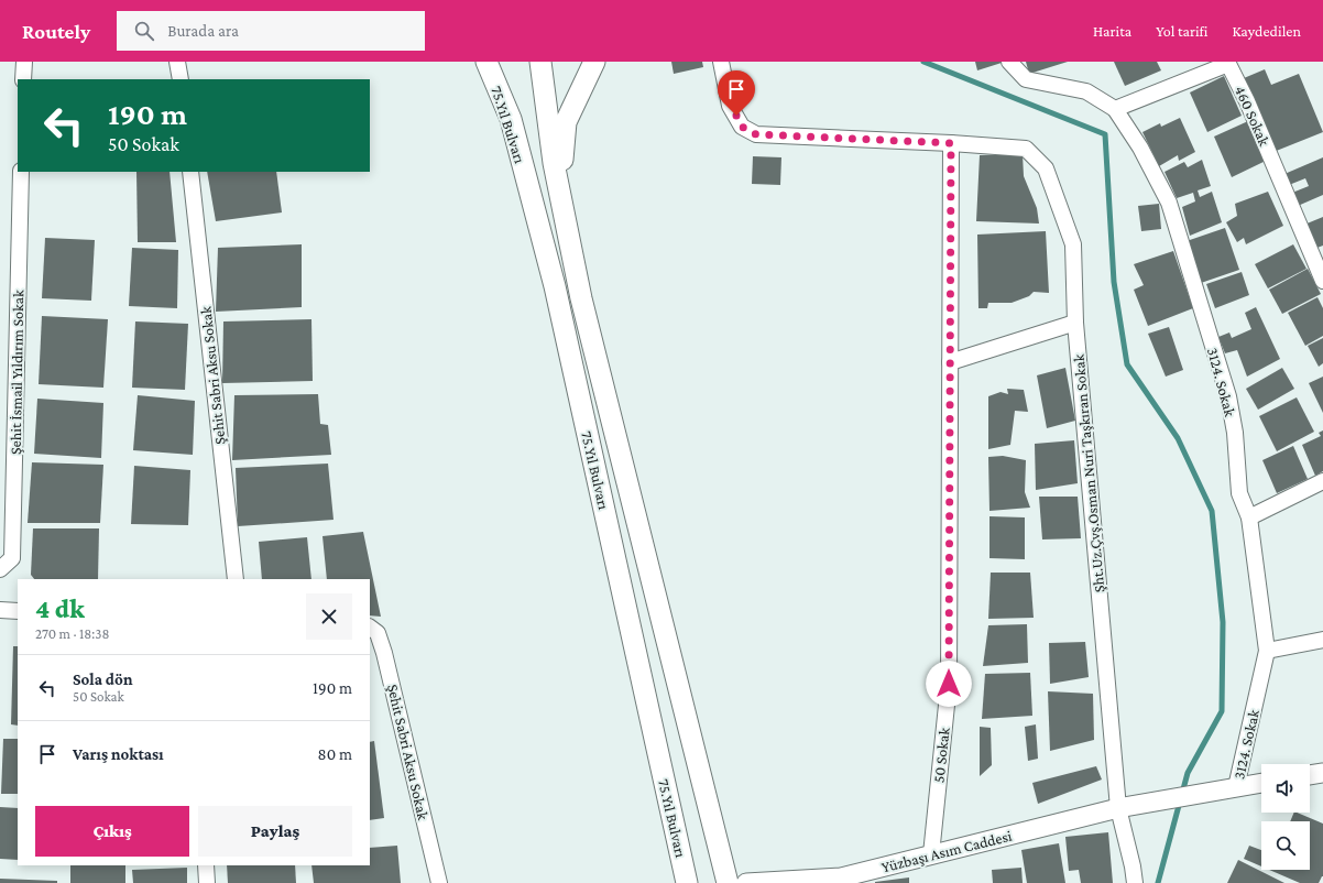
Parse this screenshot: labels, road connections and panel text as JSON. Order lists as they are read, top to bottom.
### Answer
{
  "streets": {
    "main road": ["75.Yıl Bulvarı"],
    "street": [
      "460 Sokak",
      "Şehit İsmail Yıldırım Sokak",
      "Şehit Sabri Aksu Sokak",
      "3124. Sokak",
      "Şht.Uz.Çvş.Osman Nuri Taşkıran Sokak",
      "50 Sokak",
      "Yüzbaşı Asım Caddesi"
    ]
  },
  "crossings": [
    ["460 Sokak", "3124. Sokak"],
    ["3124. Sokak", "Yüzbaşı Asım Caddesi"],
    ["Şht.Uz.Çvş.Osman Nuri Taşkıran Sokak", "50 Sokak"],
    ["Şht.Uz.Çvş.Osman Nuri Taşkıran Sokak", "Yüzbaşı Asım Caddesi"],
    ["50 Sokak", "Yüzbaşı Asım Caddesi"]
  ],
  "page": {
    "header": "Routely",
    "search": "Burada ara",
    "nav": ["Harita", "Yol tarifi", "Kaydedilen"],
    "turn": ["190 m", "50 Sokak"],
    "heading": ["4 dk", "270 m · 18:38"],
    "list": [
      {
        "name": "Sola dön",
        "note": "50 Sokak",
        "value": "190 m"
      },
      {
        "name": "Varış noktası",
        "value": "80 m"
      }
    ],
    "buttons": ["Çıkış", "Paylaş"]
  }
}
